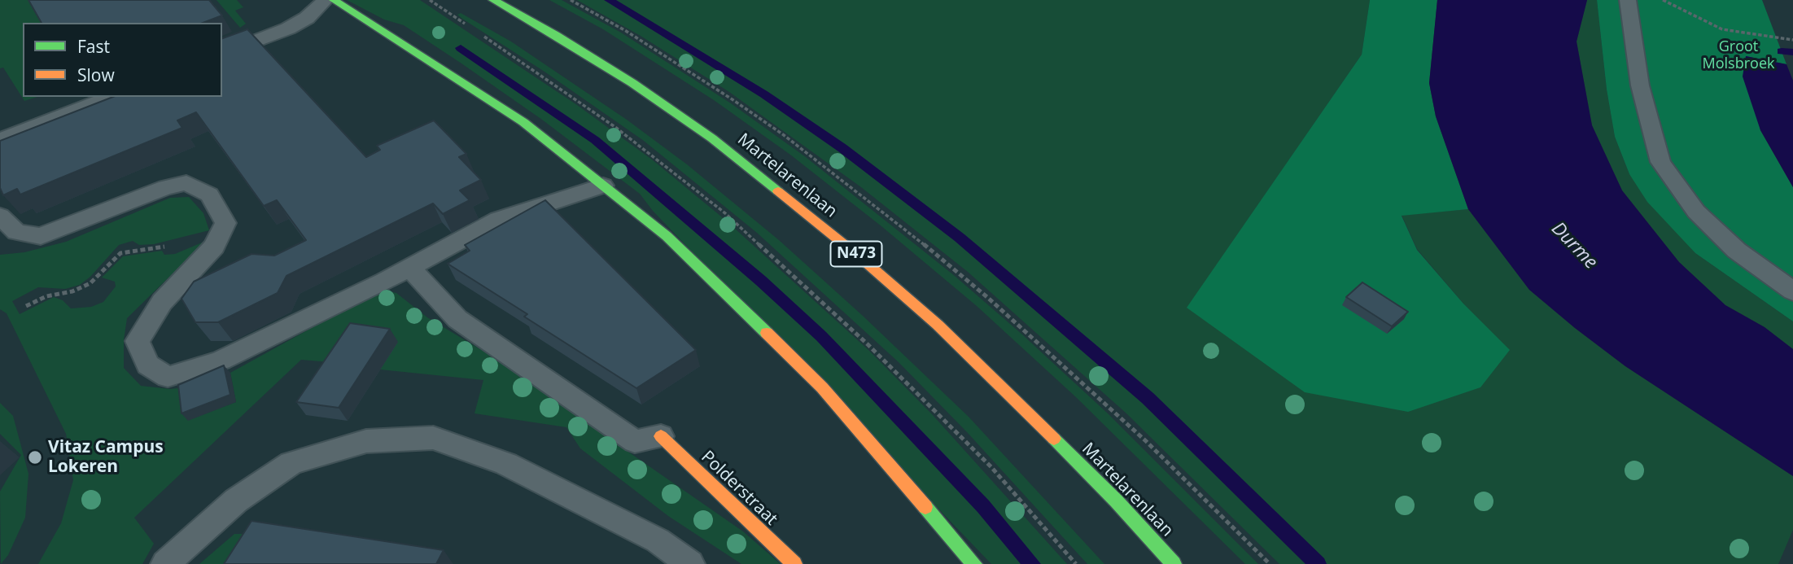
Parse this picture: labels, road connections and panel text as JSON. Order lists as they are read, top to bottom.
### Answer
{
  "streets": {
    "street": ["Martelarenlaan", "N473", "Polderstraat"]
  },
  "water": ["Durme"],
  "parks": ["Groot Molsbroek"],
  "places": ["Vitaz Campus Lokeren"],
  "legend": ["Fast", "Slow"]
}
